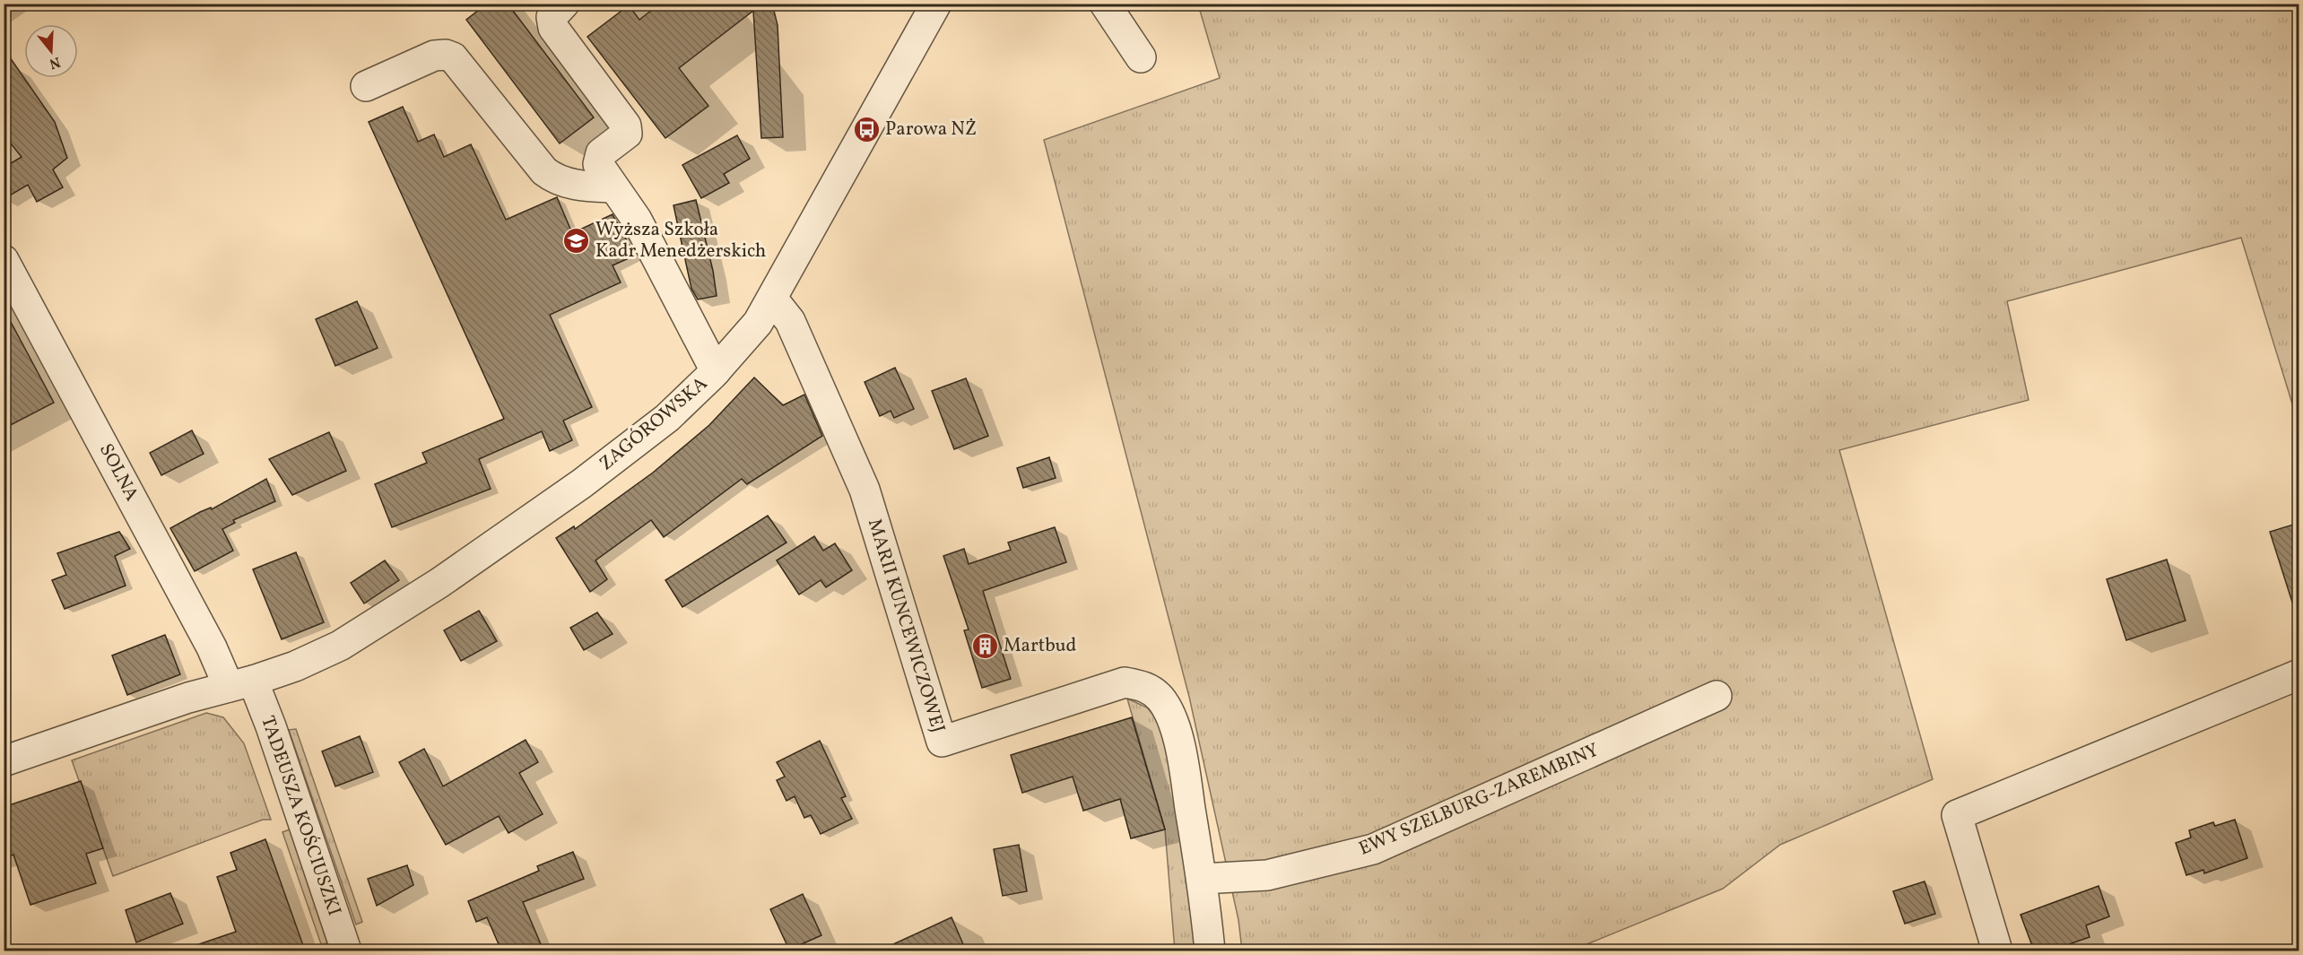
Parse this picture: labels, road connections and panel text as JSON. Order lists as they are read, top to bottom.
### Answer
{
  "streets": {
    "street": [
      "ZAGÓROWSKA",
      "SOLNA",
      "MARII KUNCEWICZOWEJ",
      "EWY SZELBURG-ZAREMBINY",
      "TADEUSZA KOŚCIUSZKI"
    ]
  },
  "crossings": [
    ["ZAGÓROWSKA", "SOLNA"],
    ["ZAGÓROWSKA", "MARII KUNCEWICZOWEJ"],
    ["ZAGÓROWSKA", "TADEUSZA KOŚCIUSZKI"],
    ["SOLNA", "TADEUSZA KOŚCIUSZKI"],
    ["MARII KUNCEWICZOWEJ", "EWY SZELBURG-ZAREMBINY"]
  ],
  "places": {
    "bus stop": ["Parowa NŻ"],
    "school or university": ["Wyższa Szkoła Kadr Menedżerskich"],
    "building": ["Martbud"]
  },
  "north": "bottom"
}
